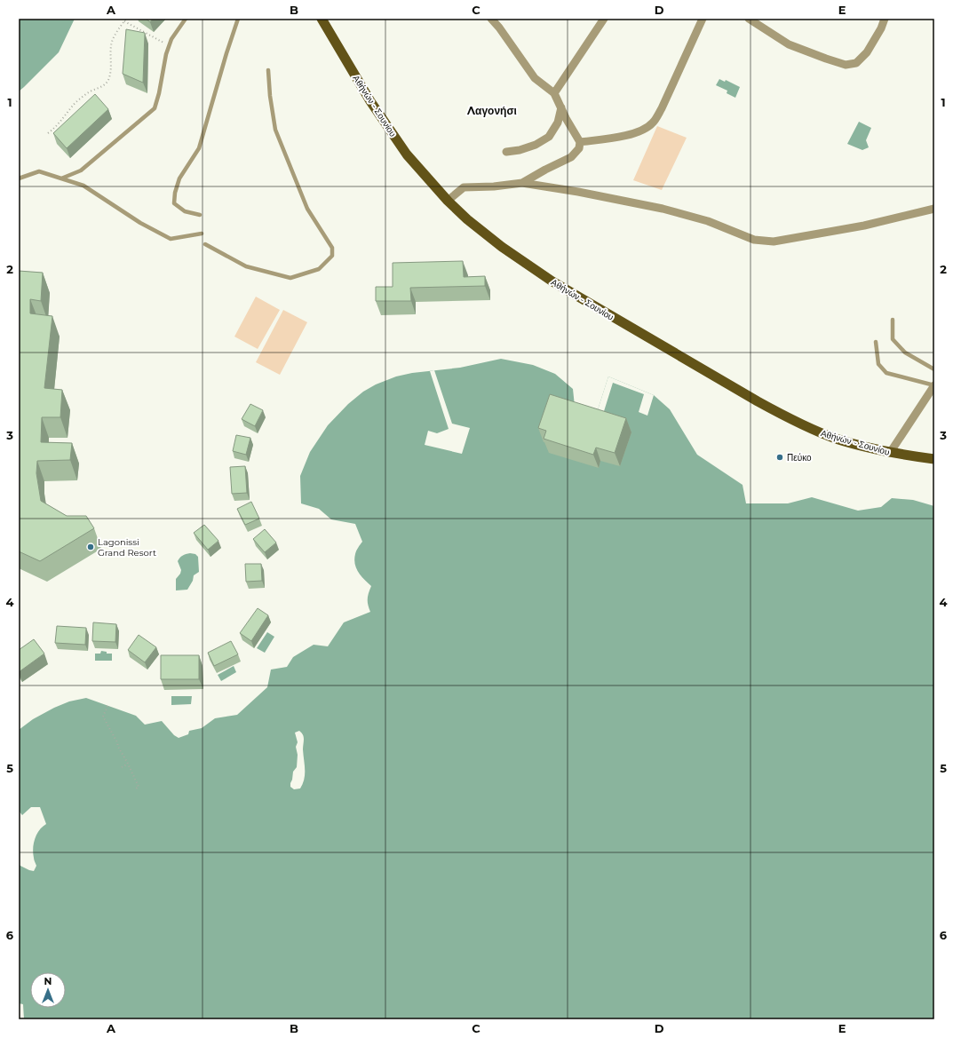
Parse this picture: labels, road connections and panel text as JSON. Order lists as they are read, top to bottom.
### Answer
{
  "streets": {
    "main road": ["Αθήνών - Σουνίου"]
  },
  "districts": ["Λαγονήσι"],
  "places": ["Πεύκο", "Lagonissi Grand Resort"],
  "north": "top",
  "grid": {
    "columns": [
      "A",
      "B",
      "C",
      "D",
      "E"
    ],
    "rows": [
      "1",
      "2",
      "3",
      "4",
      "5",
      "6"
    ]
  }
}
